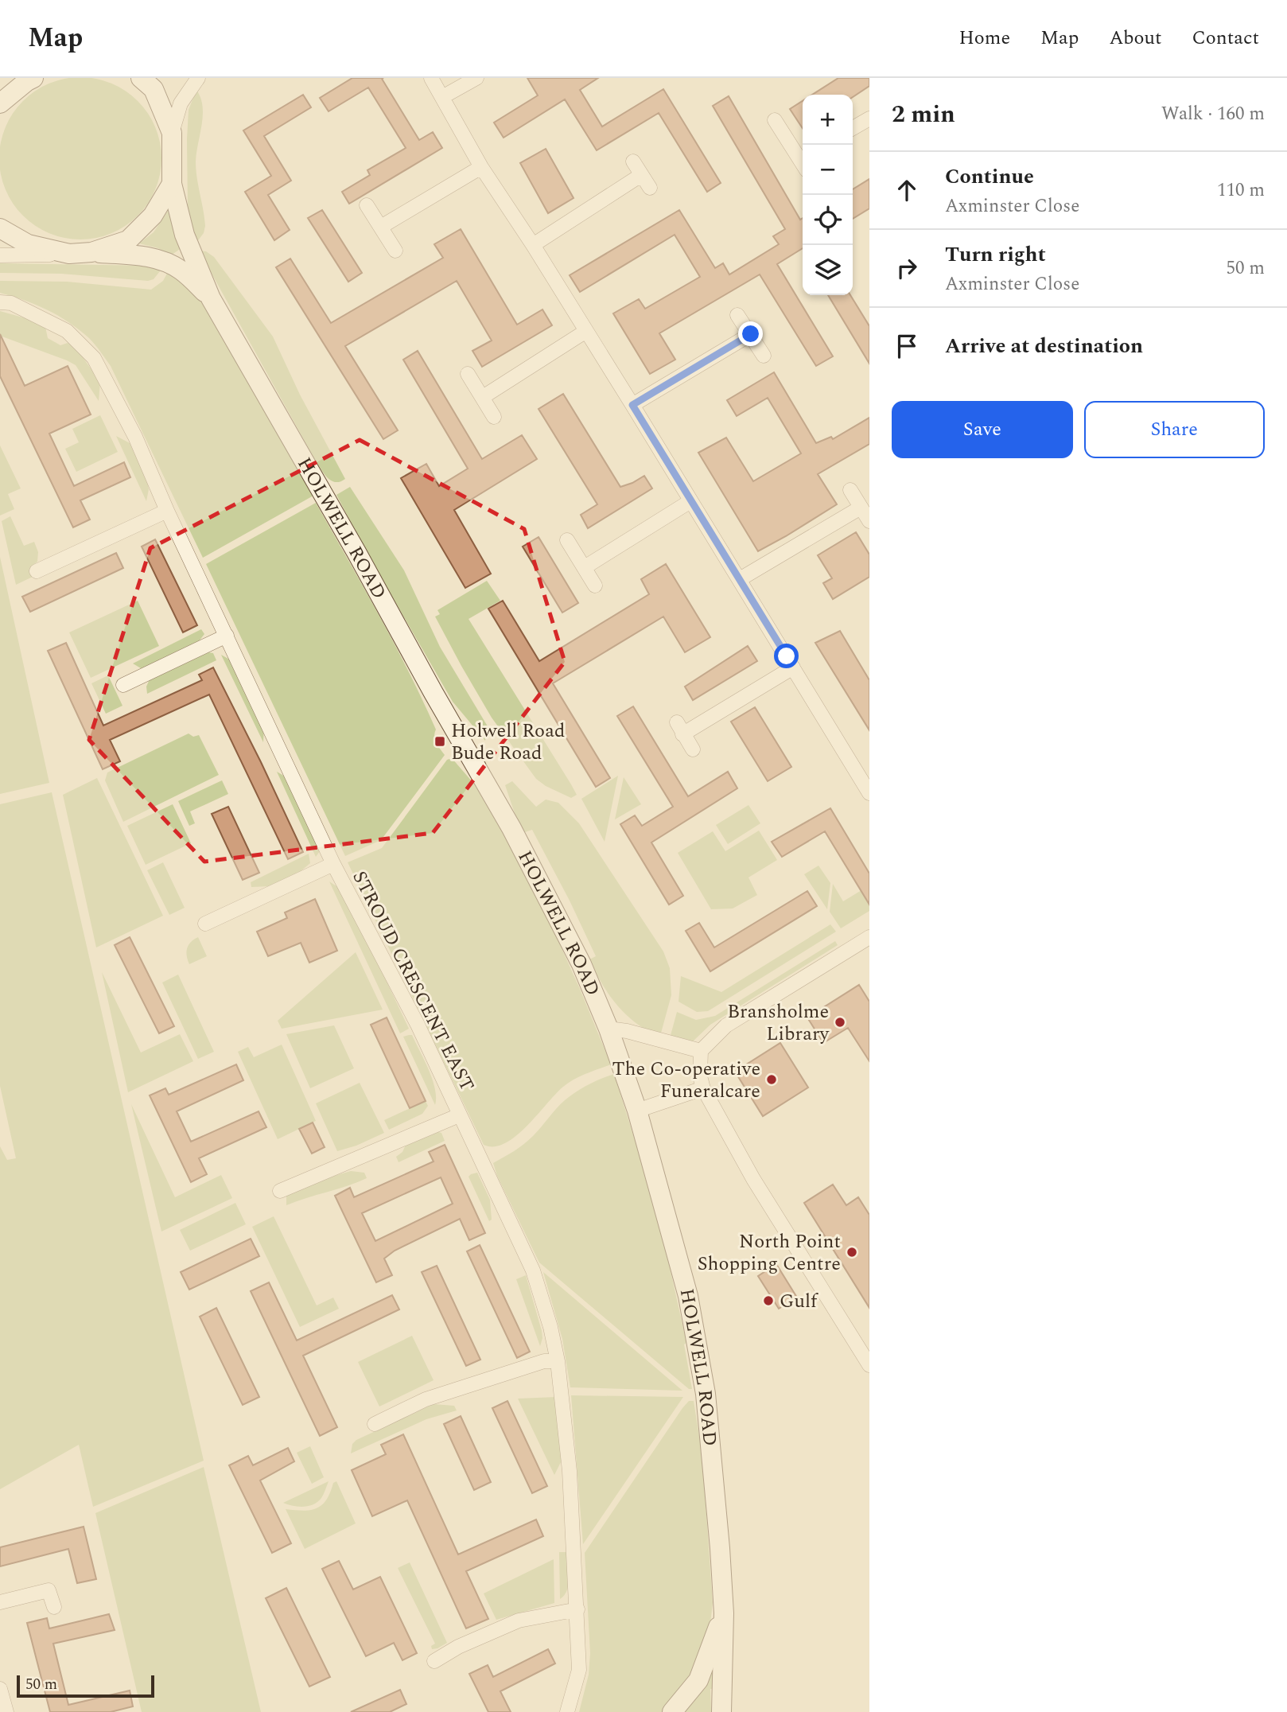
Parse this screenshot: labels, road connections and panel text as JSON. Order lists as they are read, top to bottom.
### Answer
{
  "streets": {
    "street": ["HOLWELL ROAD", "STROUD CRESCENT EAST"]
  },
  "places": {
    "transit": ["Holwell Road Bude Road"],
    "other": [
      "Bransholme Library",
      "The Co-operative Funeralcare",
      "North Point Shopping Centre",
      "Gulf"
    ]
  },
  "scale_bar": "50 m",
  "page": {
    "header": "Map",
    "nav": [
      "Home",
      "Map",
      "About",
      "Contact"
    ],
    "heading": ["2 min", "Walk · 160 m"],
    "map_buttons": ["+", "−"],
    "list": [
      ["Continue", "Axminster Close", "110 m"],
      ["Turn right", "Axminster Close", "50 m"],
      "Arrive at destination"
    ],
    "buttons": ["Save", "Share"],
    "scale": "50 m"
  }
}
